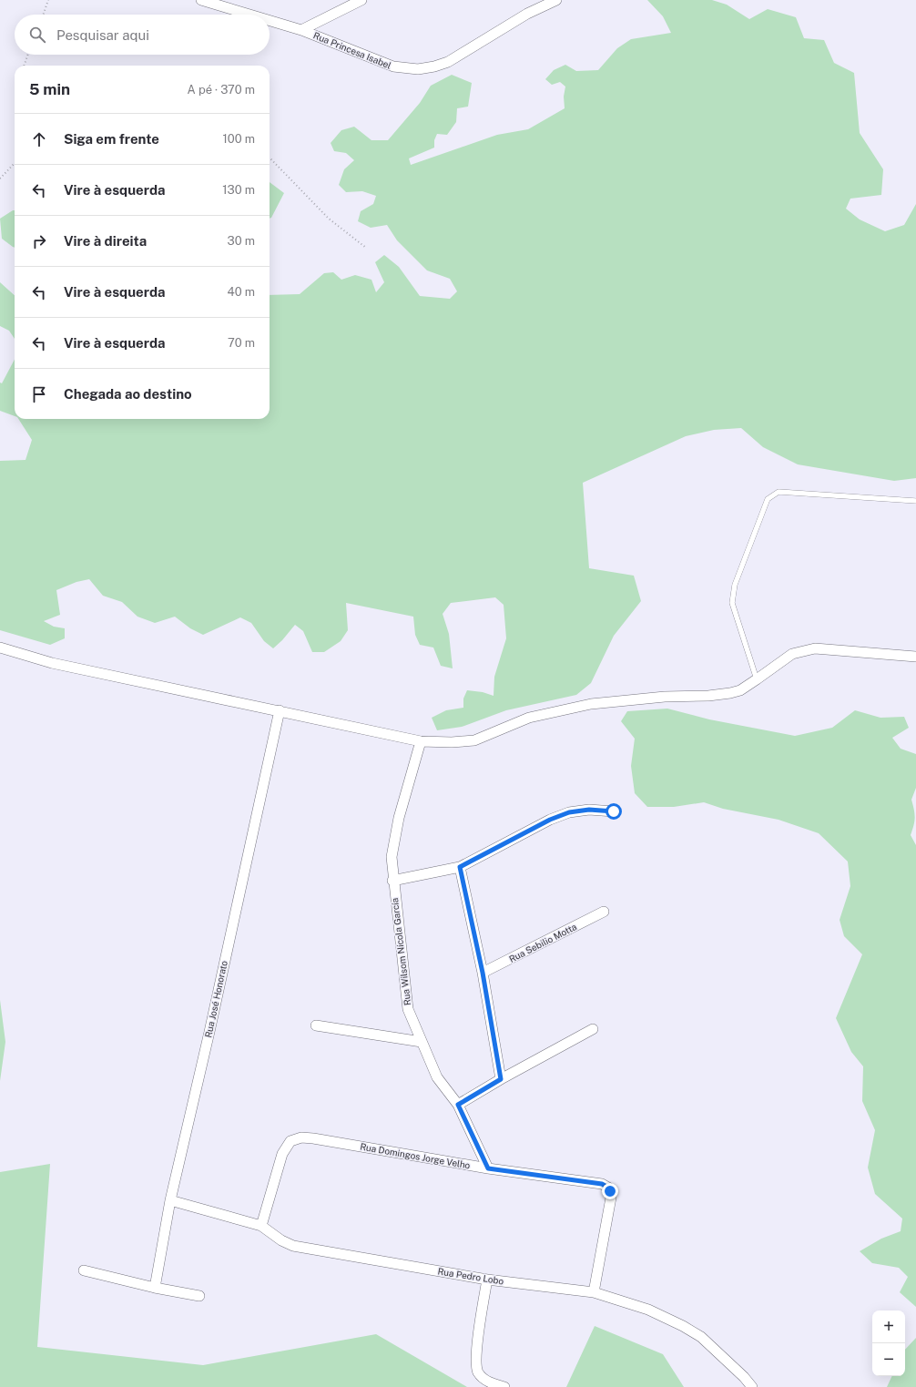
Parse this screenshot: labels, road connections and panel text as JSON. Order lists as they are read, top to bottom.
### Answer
{
  "streets": {
    "street": [
      "Rua Princesa Isabel",
      "Rua Sebilio Motta",
      "Rua Wilsom Nícola García",
      "Rua José Honorato",
      "Rua Domingos Jorge Velho",
      "Rua Pedro Lobo"
    ]
  },
  "crossings": [
    ["Rua Wilsom Nícola García", "Rua Domingos Jorge Velho"],
    ["Rua José Honorato", "Rua Pedro Lobo"],
    ["Rua Domingos Jorge Velho", "Rua Pedro Lobo"]
  ],
  "page": {
    "search": "Pesquisar aqui",
    "heading": ["5 min", "A pé · 370 m"],
    "list": [
      ["Siga em frente", "100 m"],
      ["Vire à esquerda", "130 m"],
      ["Vire à direita", "30 m"],
      ["Vire à esquerda", "40 m"],
      ["Vire à esquerda", "70 m"],
      "Chegada ao destino"
    ],
    "map_buttons": ["+", "−"]
  }
}
